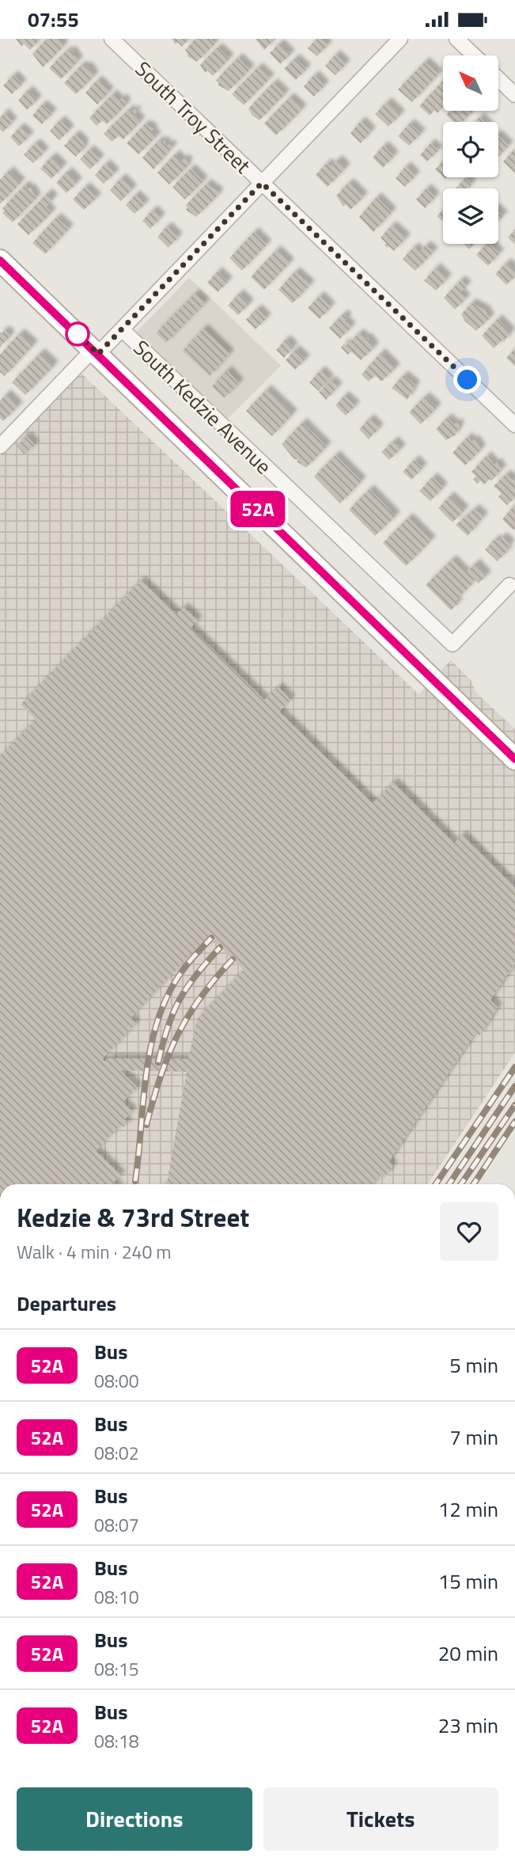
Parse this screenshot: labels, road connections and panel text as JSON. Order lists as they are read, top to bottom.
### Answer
{
  "streets": {
    "main road": ["South Kedzie Avenue"],
    "street": ["South Troy Street"]
  },
  "lines": ["bus line 52A"],
  "north": "top left",
  "page": {
    "status": "07:55",
    "on_map": "52A",
    "heading": [
      ["Kedzie & 73rd Street", "Walk · 4 min · 240 m"],
      "Departures"
    ],
    "list": [
      {
        "mark": "52A",
        "name": "Bus",
        "note": "08:00",
        "value": "5 min"
      },
      {
        "mark": "52A",
        "name": "Bus",
        "note": "08:02",
        "value": "7 min"
      },
      {
        "mark": "52A",
        "name": "Bus",
        "note": "08:07",
        "value": "12 min"
      },
      {
        "mark": "52A",
        "name": "Bus",
        "note": "08:10",
        "value": "15 min"
      },
      {
        "mark": "52A",
        "name": "Bus",
        "note": "08:15",
        "value": "20 min"
      },
      {
        "mark": "52A",
        "name": "Bus",
        "note": "08:18",
        "value": "23 min"
      }
    ],
    "buttons": ["Directions", "Tickets"]
  }
}
